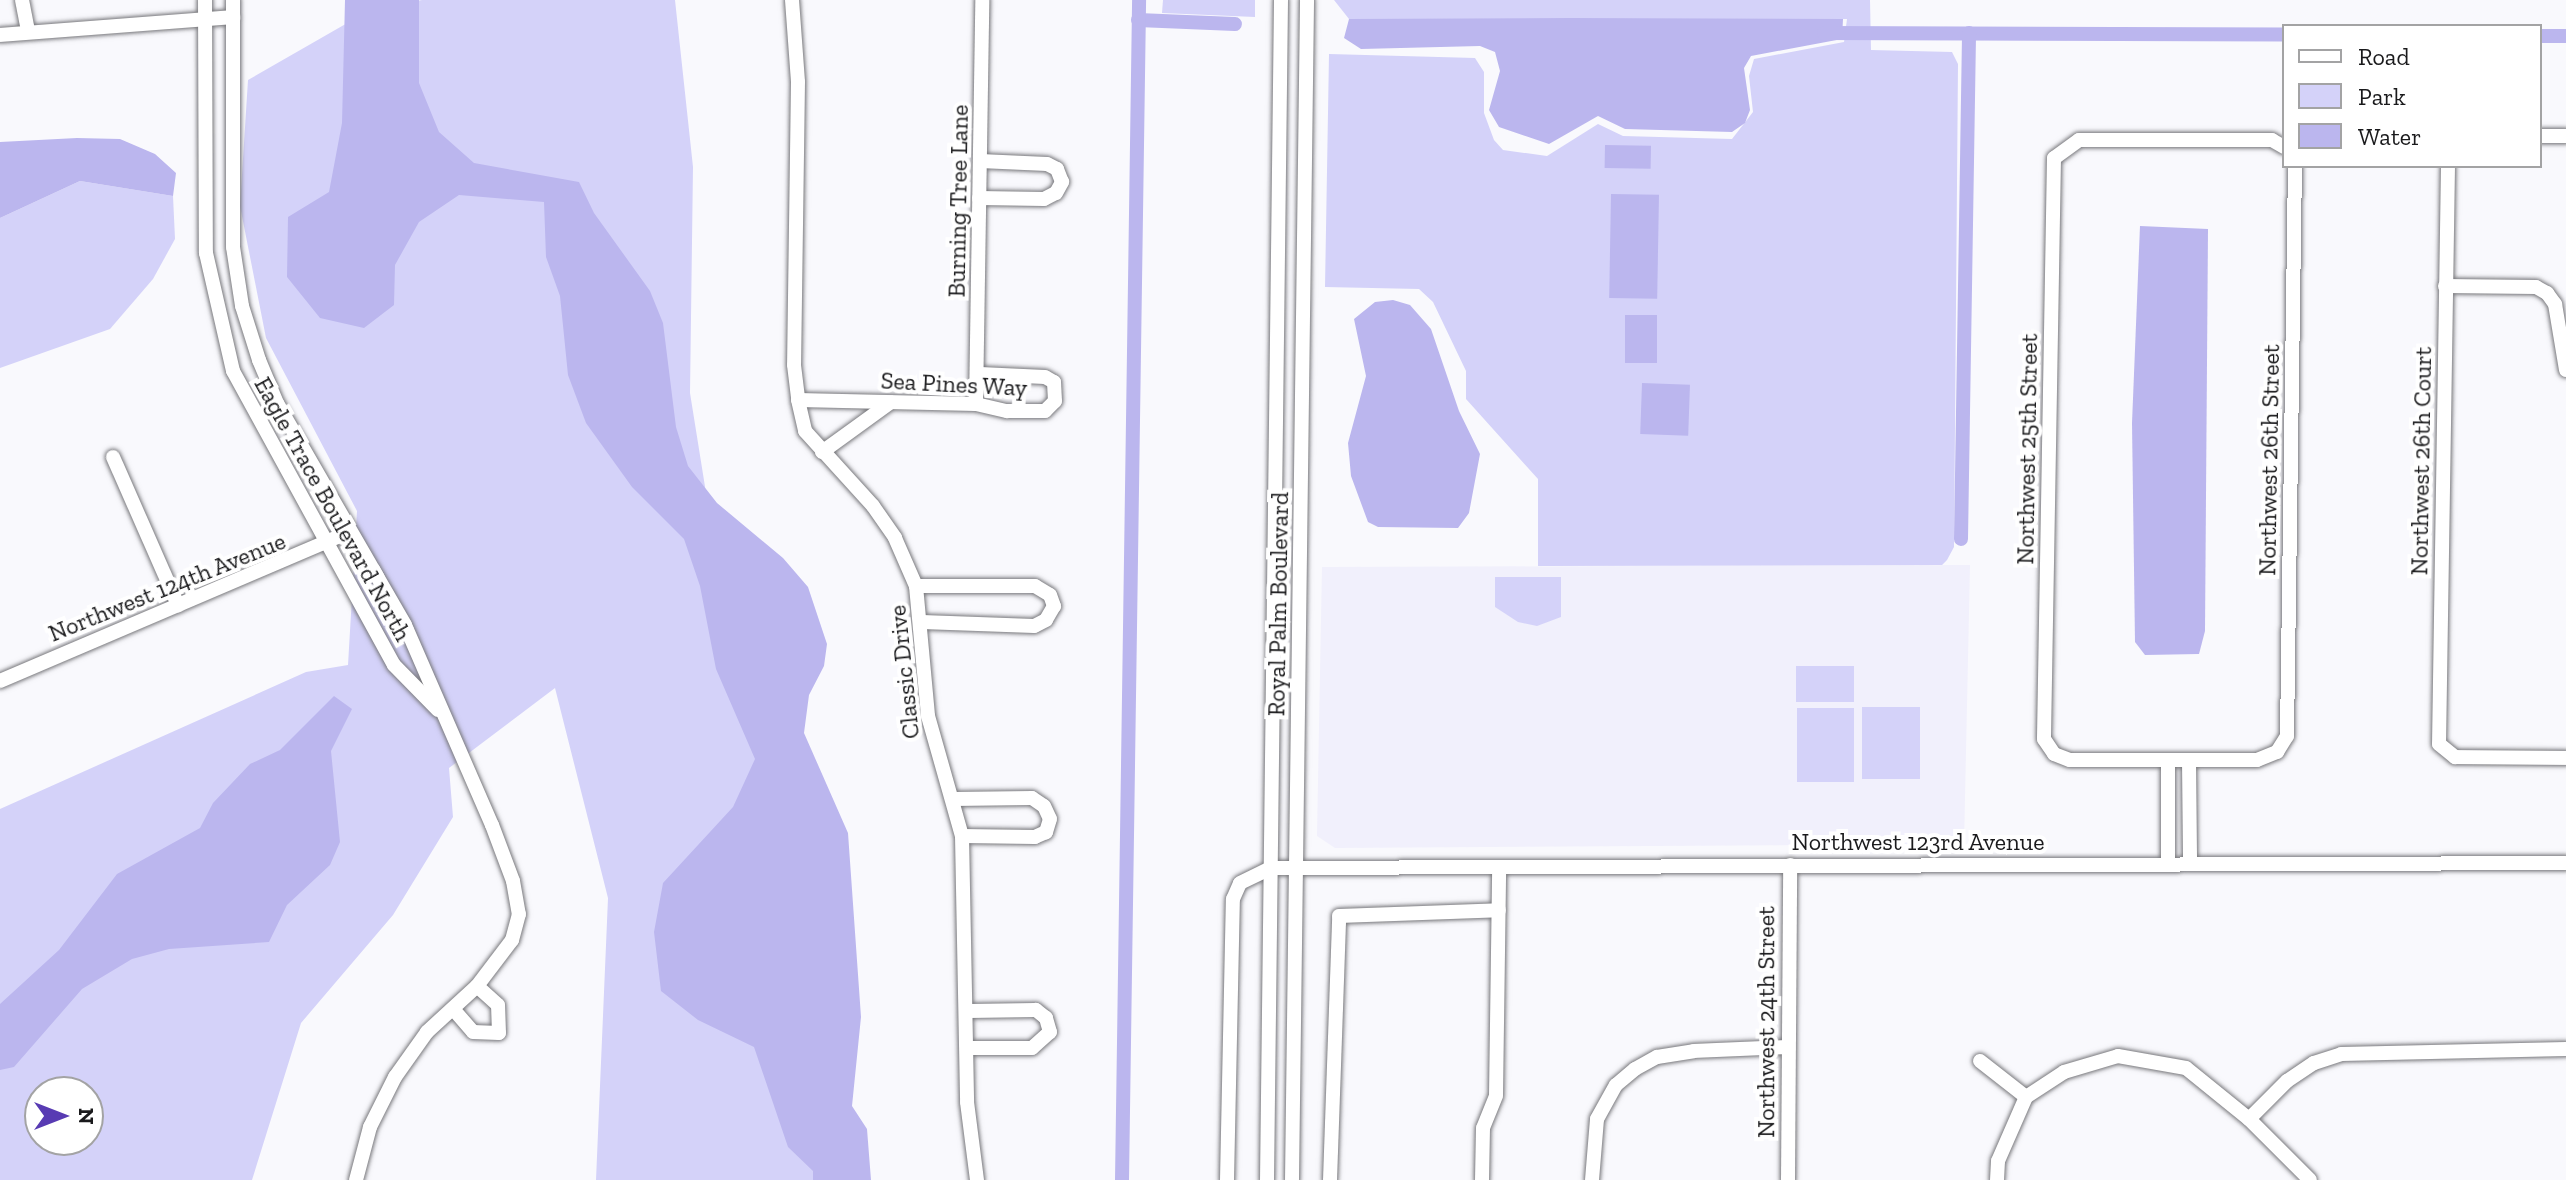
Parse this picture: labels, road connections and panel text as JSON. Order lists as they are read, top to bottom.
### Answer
{
  "streets": {
    "street": [
      "Burning Tree Lane",
      "Sea Pines Way",
      "Northwest 25th Street",
      "Northwest 26th Street",
      "Northwest 26th Court",
      "Eagle Trace Boulevard North",
      "Northwest 124th Avenue",
      "Royal Palm Boulevard",
      "Classic Drive",
      "Northwest 123rd Avenue",
      "Northwest 24th Street"
    ]
  },
  "crossings": [
    ["Burning Tree Lane", "Sea Pines Way"],
    ["Sea Pines Way", "Classic Drive"],
    ["Eagle Trace Boulevard North", "Northwest 124th Avenue"],
    ["Royal Palm Boulevard", "Northwest 123rd Avenue"],
    ["Northwest 123rd Avenue", "Northwest 24th Street"]
  ],
  "legend": ["Road", "Park", "Water"],
  "north": "right"
}
